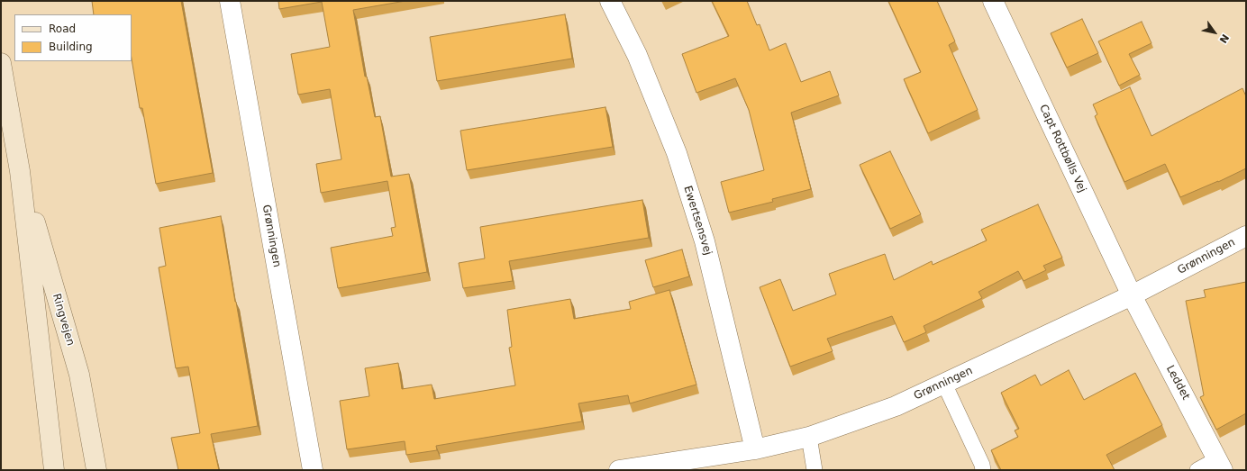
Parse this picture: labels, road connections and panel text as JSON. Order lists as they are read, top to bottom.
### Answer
{
  "streets": {
    "main road": ["Ringvejen"],
    "street": [
      "Capt Rottbølls Vej",
      "Ewertsensvej",
      "Grønningen",
      "Leddet"
    ]
  },
  "crossings": [
    ["Capt Rottbølls Vej", "Grønningen"],
    ["Capt Rottbølls Vej", "Leddet"],
    ["Ewertsensvej", "Grønningen"],
    ["Grønningen", "Leddet"]
  ],
  "legend": ["Road", "Building"],
  "north": "bottom right"
}
